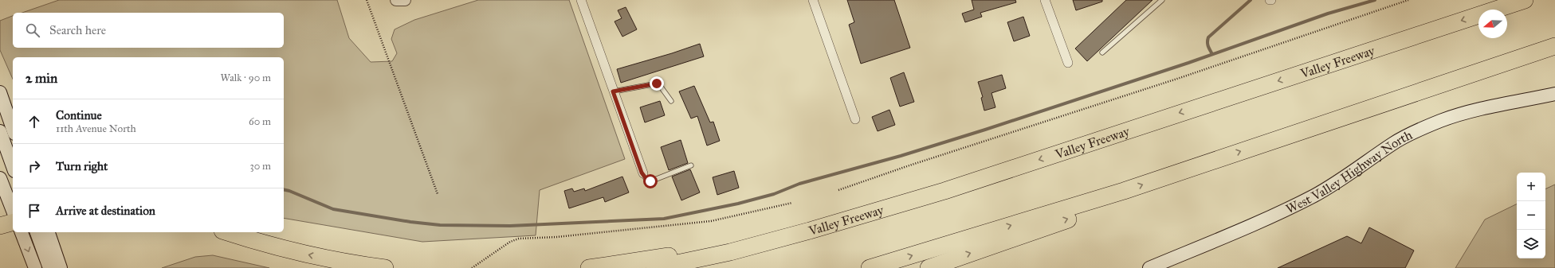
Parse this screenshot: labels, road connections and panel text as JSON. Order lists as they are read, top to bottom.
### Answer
{
  "streets": {
    "highway": ["Valley Freeway"],
    "main road": ["West Valley Highway North"]
  },
  "north": "left",
  "page": {
    "search": "Search here",
    "heading": ["2 min", "Walk · 90 m"],
    "list": [
      ["Continue", "11th Avenue North", "60 m"],
      ["Turn right", "30 m"],
      "Arrive at destination"
    ],
    "map_buttons": ["+", "−"]
  }
}
